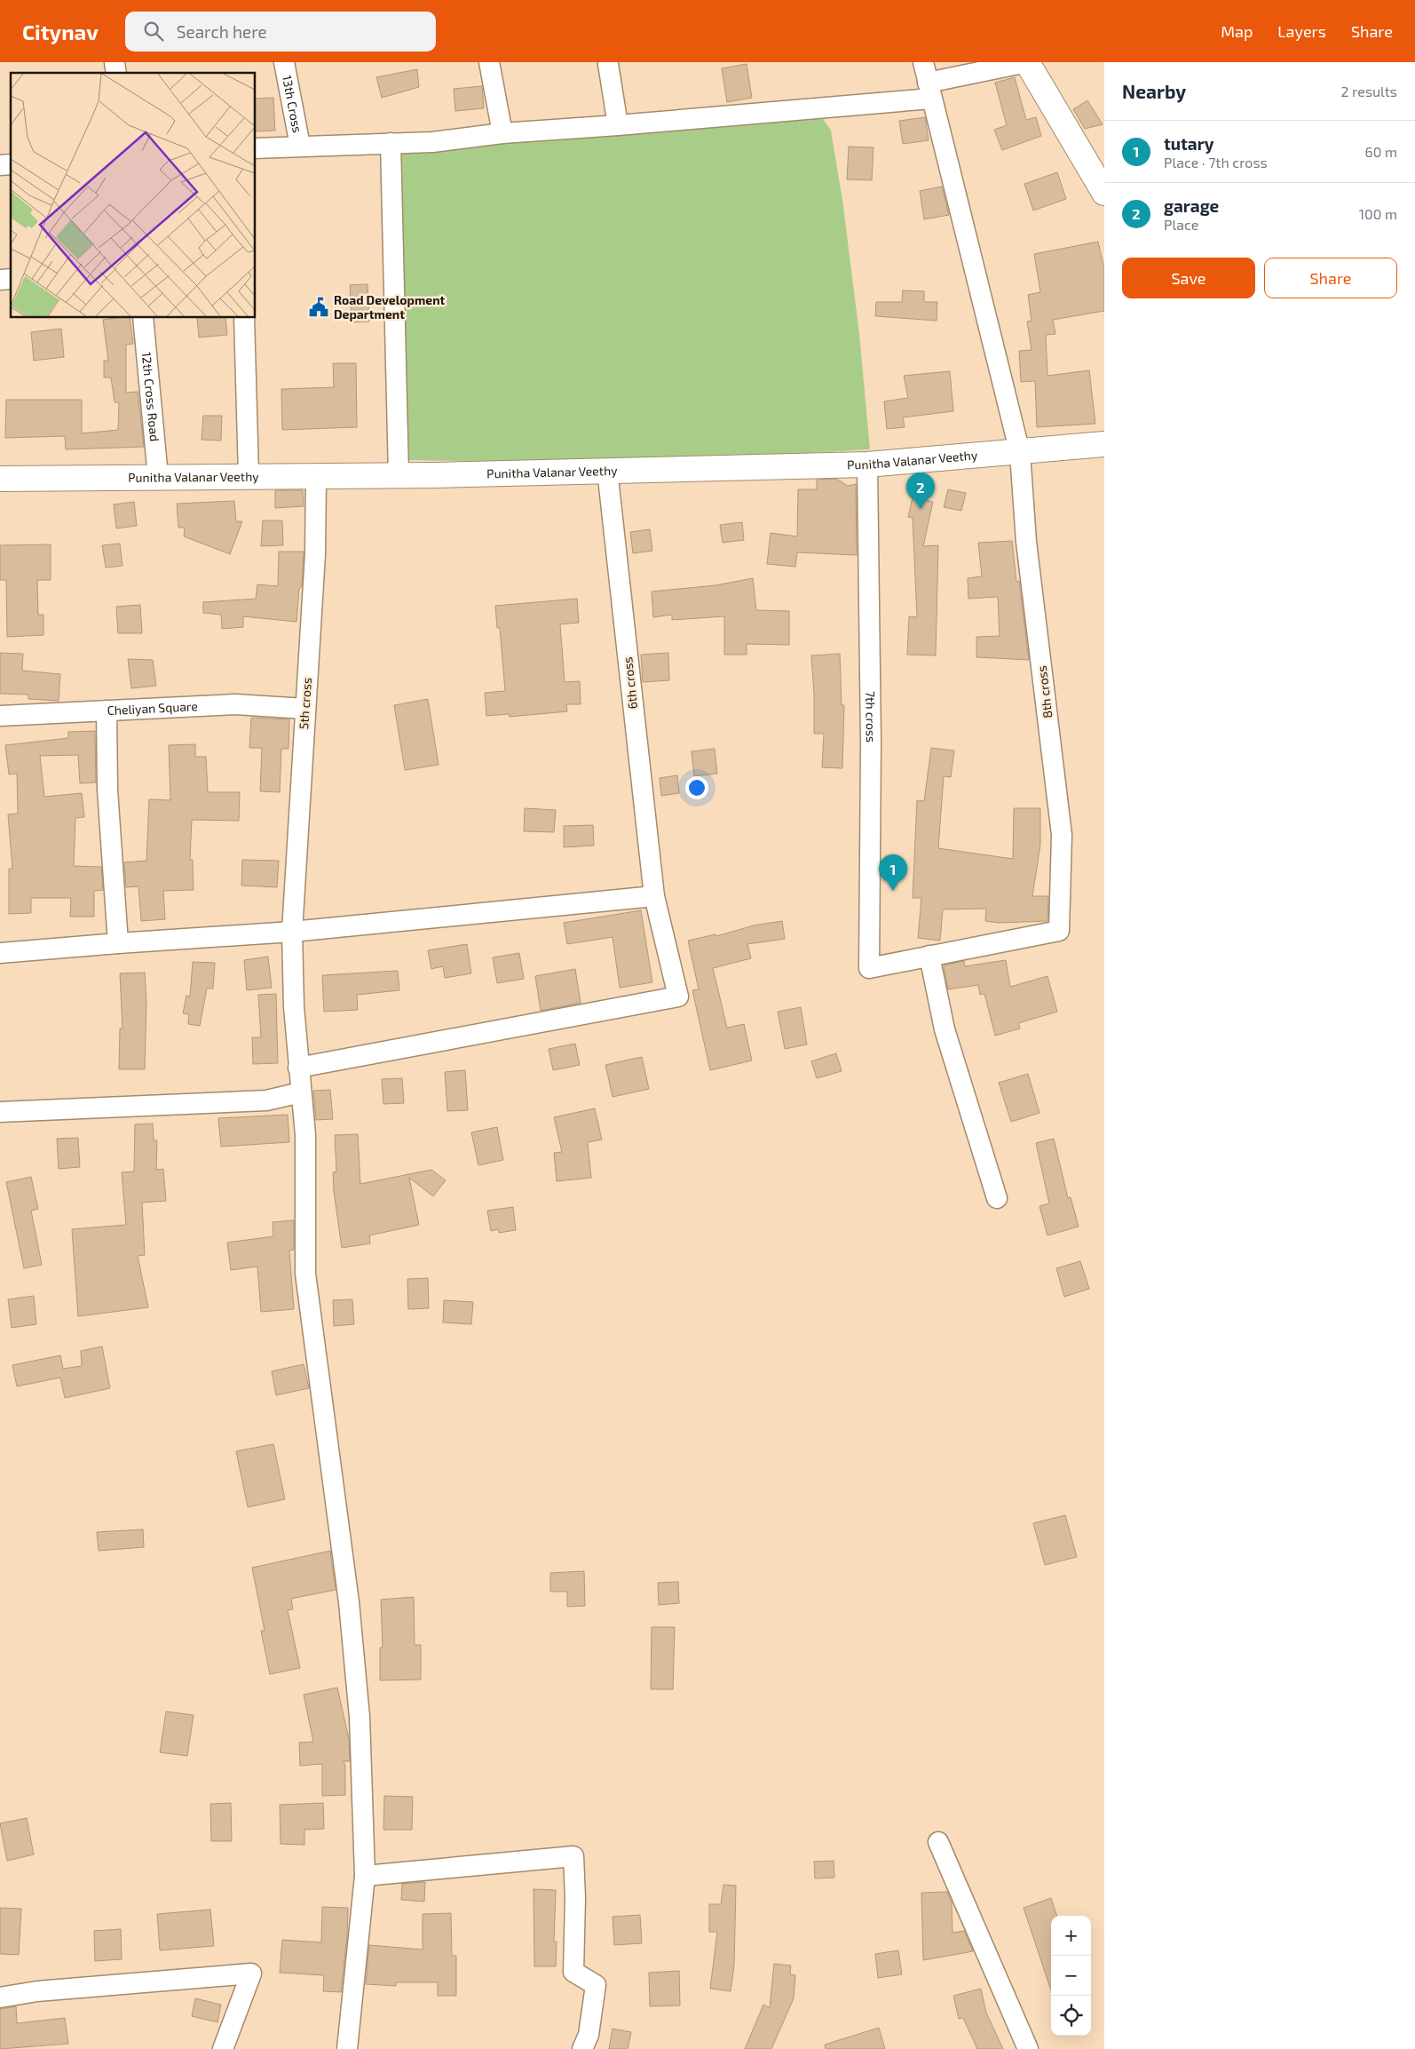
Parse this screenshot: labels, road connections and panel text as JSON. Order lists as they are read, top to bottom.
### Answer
{
  "streets": {
    "street": [
      "13th Cross",
      "12th Cross Road",
      "Punitha Valanar Veethy",
      "6th cross",
      "8th cross",
      "5th cross",
      "Cheliyan Square",
      "7th cross"
    ]
  },
  "crossings": [
    ["12th Cross Road", "Punitha Valanar Veethy"],
    ["Punitha Valanar Veethy", "6th cross"],
    ["Punitha Valanar Veethy", "8th cross"],
    ["Punitha Valanar Veethy", "5th cross"],
    ["Punitha Valanar Veethy", "7th cross"],
    ["6th cross", "5th cross"],
    ["8th cross", "7th cross"],
    ["5th cross", "Cheliyan Square"]
  ],
  "places": {
    "public building": ["Road Development Department"]
  },
  "page": {
    "header": "Citynav",
    "search": "Search here",
    "nav": ["Map", "Layers", "Share"],
    "heading": ["Nearby", "2 results"],
    "list": [
      {
        "mark": "1",
        "name": "tutary",
        "note": "Place · 7th cross",
        "value": "60 m"
      },
      {
        "mark": "2",
        "name": "garage",
        "note": "Place",
        "value": "100 m"
      }
    ],
    "buttons": ["Save", "Share"],
    "pins": ["2", "1"],
    "map_buttons": ["+", "−"]
  }
}
